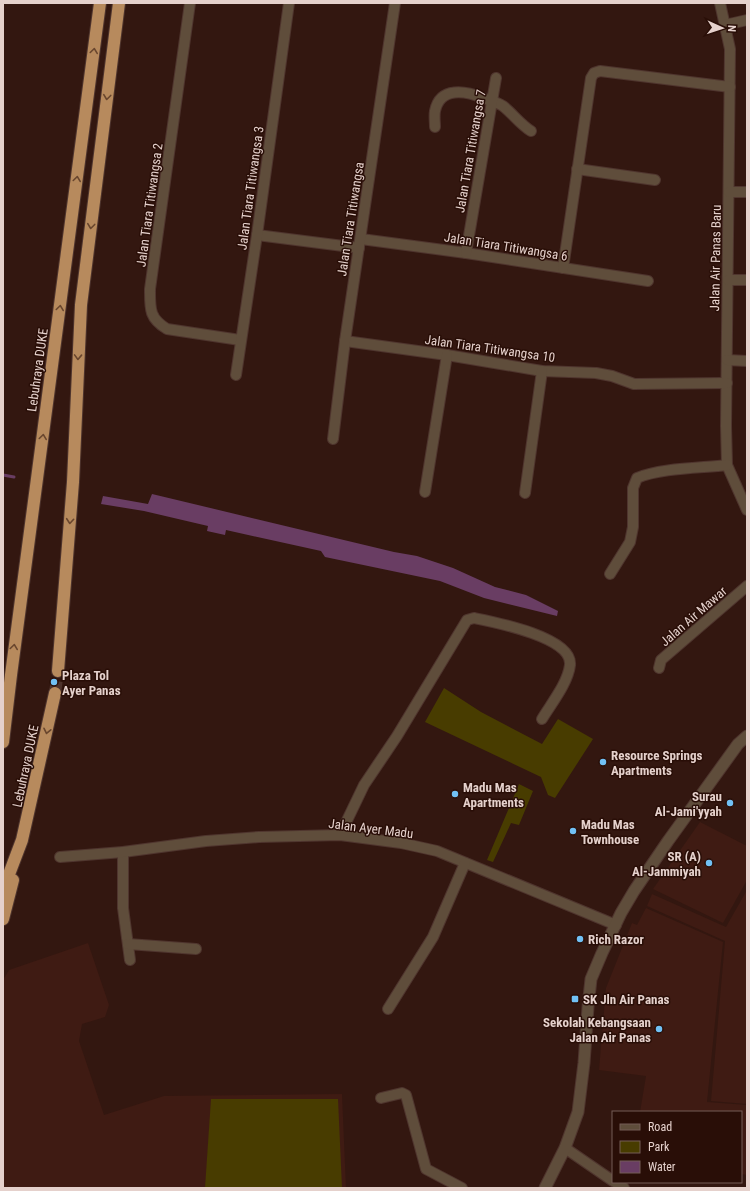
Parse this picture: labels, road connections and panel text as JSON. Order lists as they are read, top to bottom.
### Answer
{
  "streets": {
    "highway": ["Lebuhraya DUKE"],
    "street": [
      "Jalan Tiara Titiwangsa 7",
      "Jalan Tiara Titiwangsa 3",
      "Jalan Tiara Titiwangsa 2",
      "Jalan Tiara Titiwangsa",
      "Jalan Tiara Titiwangsa 6",
      "Jalan Air Panas Baru",
      "Jalan Tiara Titiwangsa 10",
      "Jalan Air Mawar",
      "Jalan Ayer Madu"
    ]
  },
  "crossings": [
    ["Jalan Tiara Titiwangsa 7", "Jalan Tiara Titiwangsa 6"],
    ["Jalan Tiara Titiwangsa 3", "Jalan Tiara Titiwangsa 2"],
    ["Jalan Tiara Titiwangsa 3", "Jalan Tiara Titiwangsa 6"],
    ["Jalan Tiara Titiwangsa", "Jalan Tiara Titiwangsa 6"],
    ["Jalan Tiara Titiwangsa", "Jalan Tiara Titiwangsa 10"],
    ["Jalan Air Panas Baru", "Jalan Tiara Titiwangsa 10"]
  ],
  "places": {
    "other": [
      "Plaza Tol Ayer Panas",
      "Resource Springs Apartments",
      "Madu Mas Apartments",
      "Surau Al-Jami'yyah",
      "Madu Mas Townhouse",
      "SR (A) Al-Jammiyah",
      "Rich Razor",
      "Sekolah Kebangsaan Jalan Air Panas"
    ],
    "transit": ["SK Jln Air Panas"]
  },
  "legend": ["Road", "Park", "Water"],
  "north": "right"
}
